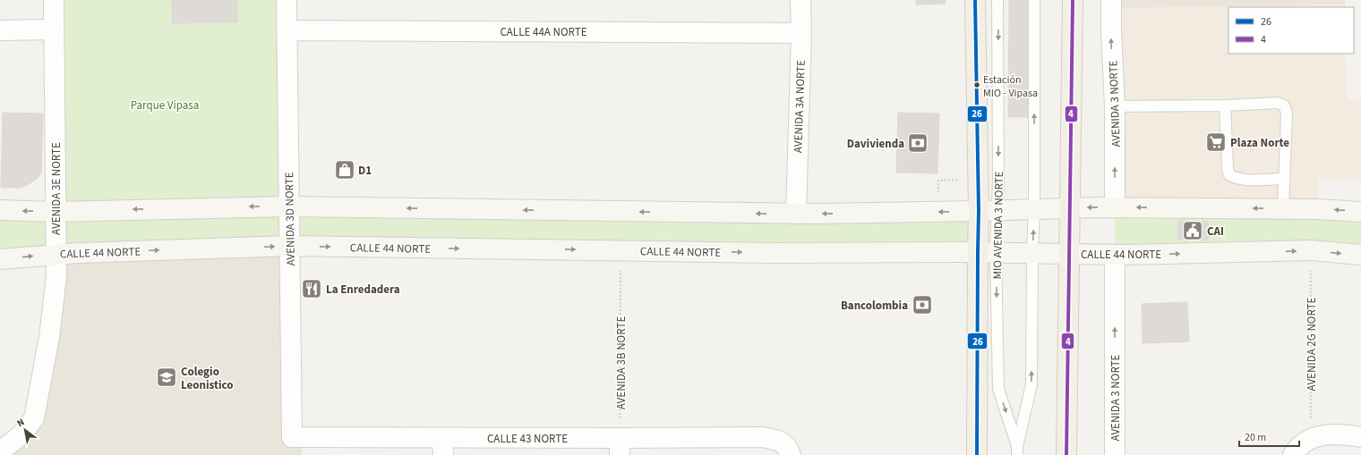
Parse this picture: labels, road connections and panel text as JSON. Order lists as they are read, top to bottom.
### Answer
{
  "streets": {
    "main road": ["CALLE 44 NORTE"],
    "street": [
      "CALLE 44A NORTE",
      "AVENIDA 3 NORTE",
      "AVENIDA 3A NORTE",
      "AVENIDA 3E NORTE",
      "AVENIDA 3D NORTE",
      "CALLE 43 NORTE"
    ],
    "lane": ["MIO AVENIDA 3 NORTE"],
    "path": ["AVENIDA 2G NORTE", "AVENIDA 3B NORTE"]
  },
  "crossings": [
    ["CALLE 44A NORTE", "AVENIDA 3A NORTE"],
    ["CALLE 44A NORTE", "AVENIDA 3D NORTE"],
    ["AVENIDA 3 NORTE", "CALLE 44 NORTE"],
    ["AVENIDA 3E NORTE", "CALLE 44 NORTE"],
    ["AVENIDA 3D NORTE", "CALLE 44 NORTE"],
    ["AVENIDA 3D NORTE", "CALLE 43 NORTE"],
    ["MIO AVENIDA 3 NORTE", "CALLE 44 NORTE"],
    ["CALLE 44 NORTE", "AVENIDA 2G NORTE"],
    ["AVENIDA 3B NORTE", "CALLE 43 NORTE"]
  ],
  "one_way": ["AVENIDA 3 NORTE"],
  "parks": ["Parque Vipasa"],
  "places": {
    "other": ["Estación MIO - Vipasa"],
    "supermarket": ["Plaza Norte"],
    "bank": ["Davivienda", "Bancolombia"],
    "shop": ["D1"],
    "public building": ["CAI"],
    "restaurant": ["La Enredadera"],
    "school or university": ["Colegio Leonistico"]
  },
  "lines": ["transit line 26", "transit line 4"],
  "legend": ["26", "4"],
  "scale_bar": "20 m",
  "north": "top left"
}
